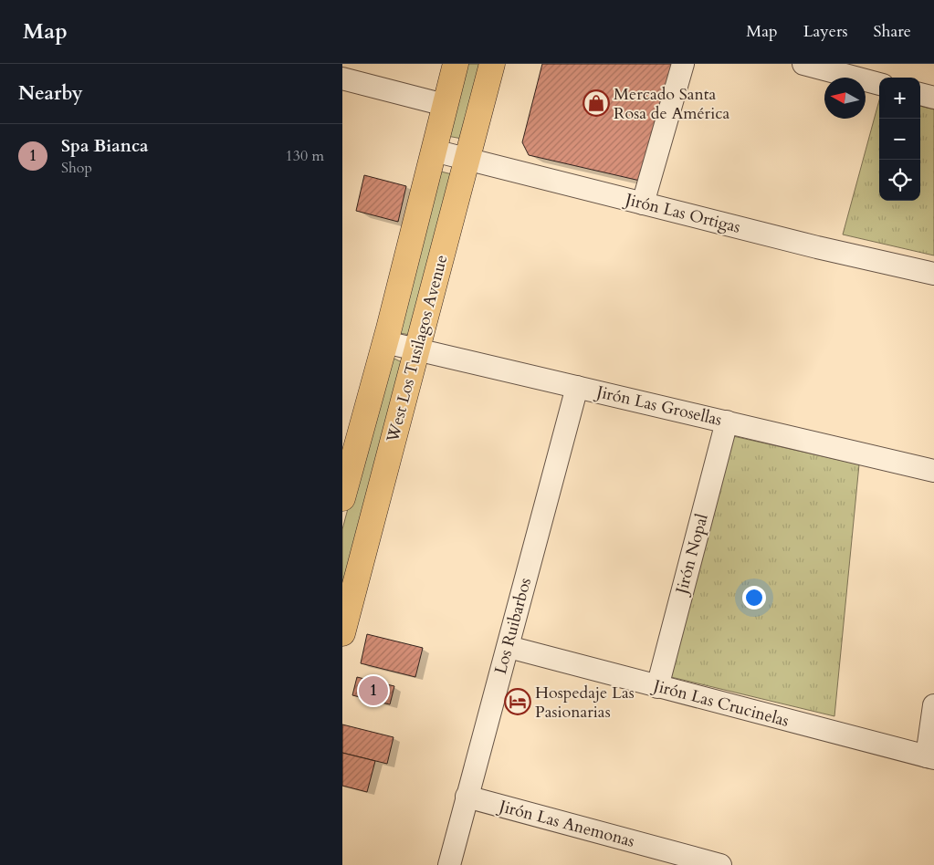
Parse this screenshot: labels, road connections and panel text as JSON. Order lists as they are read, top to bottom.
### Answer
{
  "streets": {
    "main road": ["West Los Tusilagos Avenue"],
    "street": [
      "Jirón Las Ortigas",
      "Jirón Las Grosellas",
      "Jirón Nopal",
      "Los Ruibarbos",
      "Jirón Las Crucinelas",
      "Jirón Las Anemonas"
    ]
  },
  "crossings": [
    ["Jirón Las Ortigas", "West Los Tusilagos Avenue"],
    ["West Los Tusilagos Avenue", "Jirón Las Grosellas"],
    ["Jirón Las Grosellas", "Jirón Nopal"],
    ["Jirón Las Grosellas", "Los Ruibarbos"],
    ["Jirón Nopal", "Jirón Las Crucinelas"],
    ["Los Ruibarbos", "Jirón Las Crucinelas"],
    ["Los Ruibarbos", "Jirón Las Anemonas"]
  ],
  "places": {
    "shop": ["Mercado Santa Rosa de América"],
    "hotel": ["Hospedaje Las Pasionarias"]
  },
  "north": "left",
  "page": {
    "header": "Map",
    "nav": ["Map", "Layers", "Share"],
    "heading": "Nearby",
    "map_buttons": ["+", "−"],
    "list": [
      {
        "mark": "1",
        "name": "Spa Bianca",
        "note": "Shop",
        "value": "130 m"
      }
    ],
    "pins": "1"
  }
}
